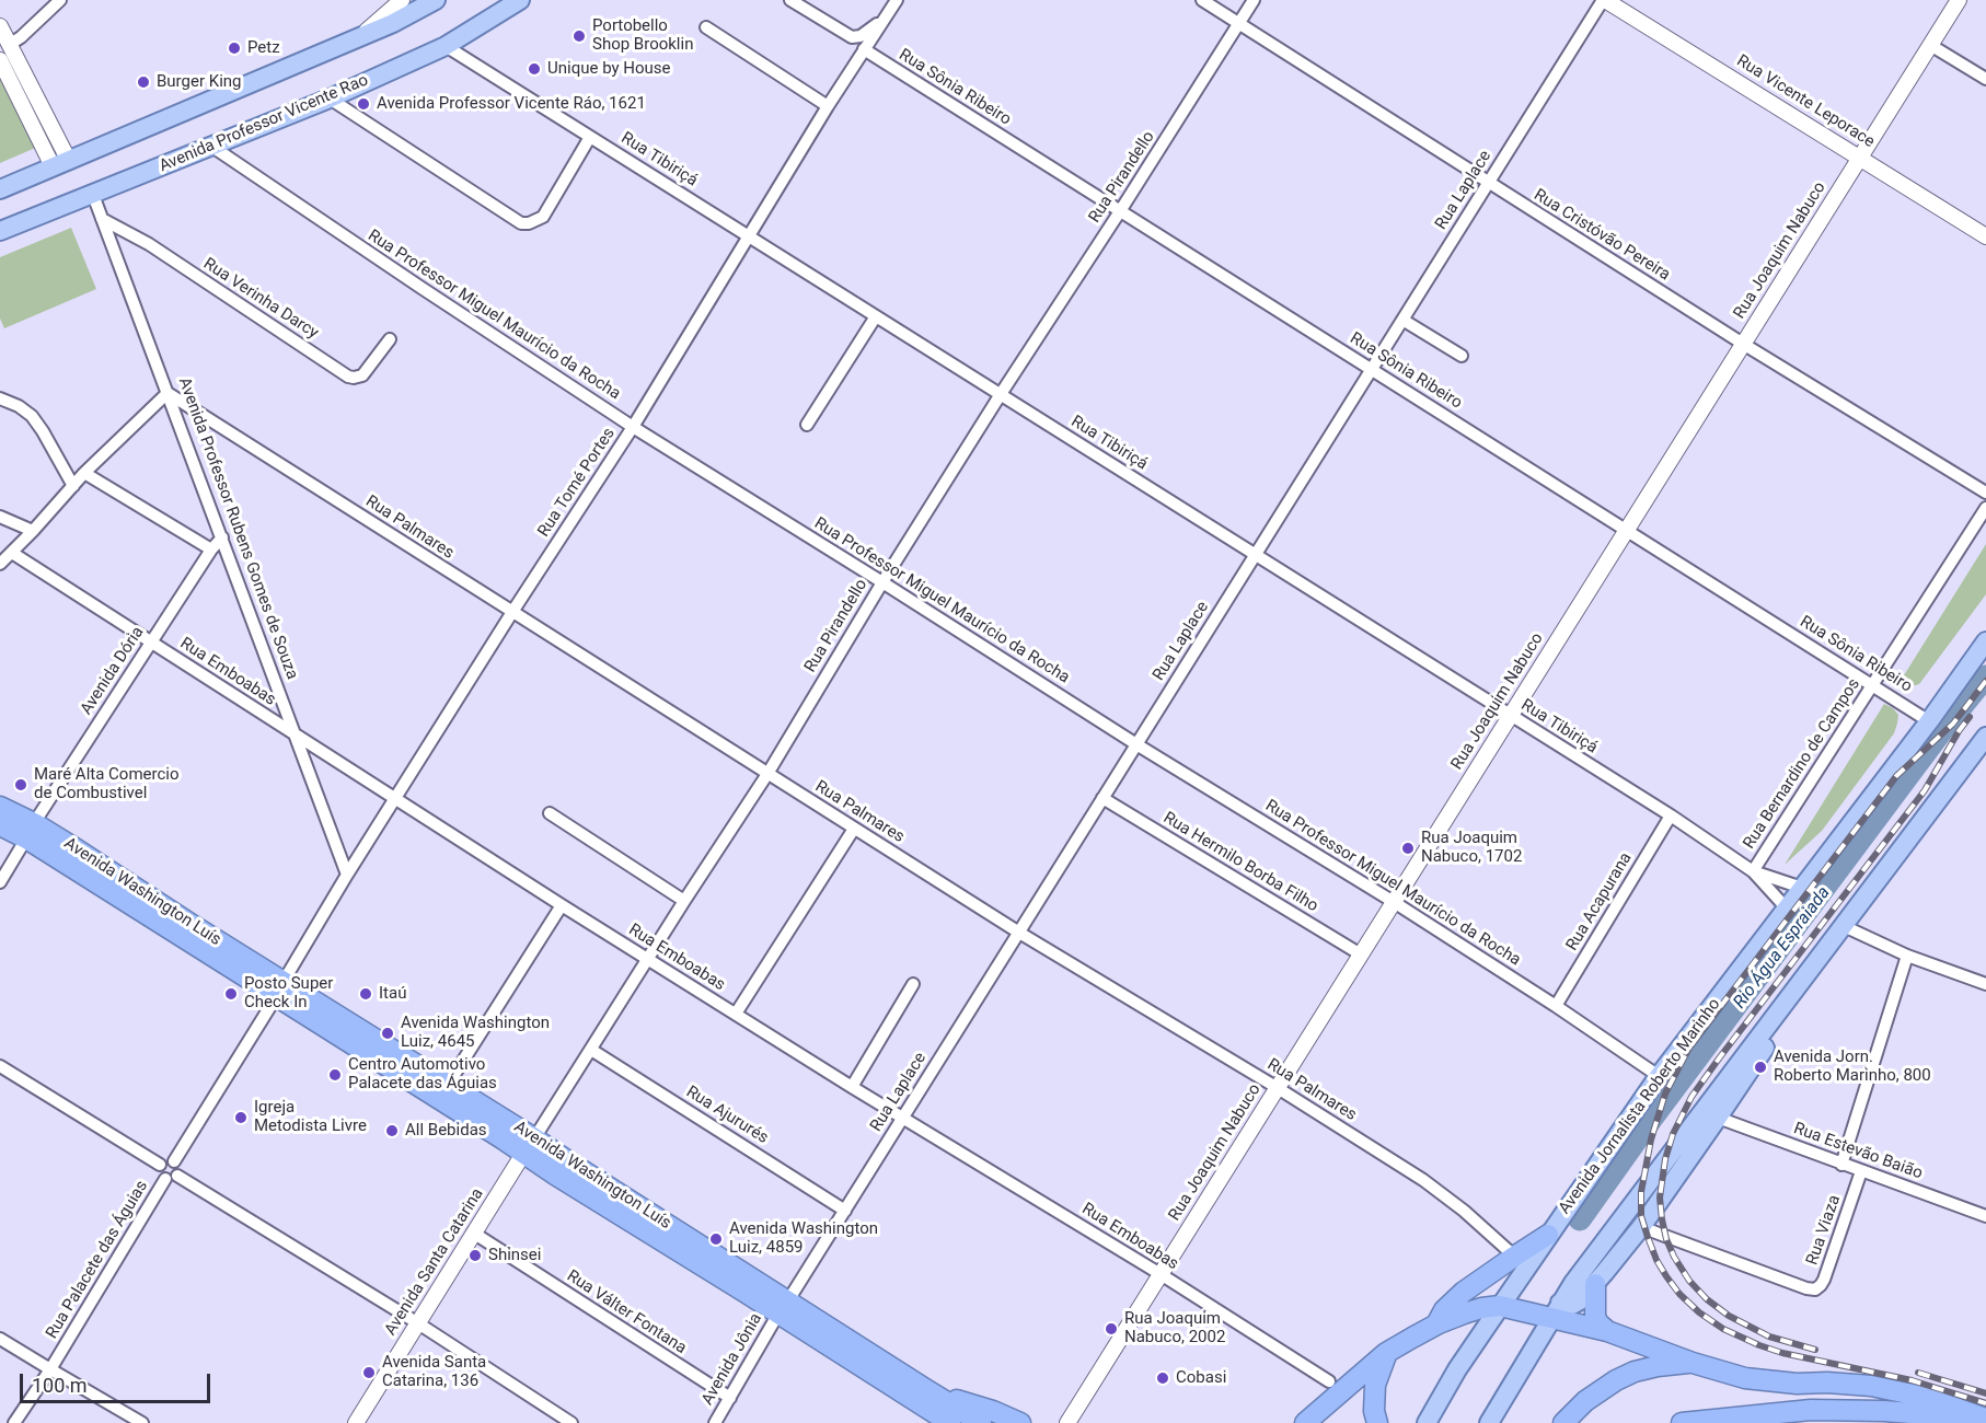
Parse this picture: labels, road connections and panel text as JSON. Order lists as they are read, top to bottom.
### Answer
{
  "streets": {
    "highway": ["Avenida Washington Luís"],
    "main road": ["Avenida Professor Vicente Rao", "Avenida Jornalista Roberto Marinho"],
    "street": [
      "Rua Sônia Ribeiro",
      "Rua Vicente Leporace",
      "Rua Tibiriçá",
      "Rua Pirandello",
      "Rua Laplace",
      "Rua Cristóvão Pereira",
      "Rua Joaquim Nabuco",
      "Rua Verinha Darcy",
      "Rua Professor Miguel Maurício da Rocha",
      "Rua Tomé Portes",
      "Rua Palmares",
      "Avenida Professor Rubens Gomes de Souza",
      "Avenida Dória",
      "Rua Emboabas",
      "Rua Bernardino de Campos",
      "Rua Hermilo Borba Filho",
      "Rua Acapurana",
      "Rua Ajururés",
      "Rua Estevão Baião",
      "Rua Viaza",
      "Rua Palacete das Águias",
      "Avenida Santa Catarina",
      "Rua Válter Fontana",
      "Avenida Jônia"
    ]
  },
  "crossings": [
    ["Rua Sônia Ribeiro", "Rua Pirandello"],
    ["Rua Sônia Ribeiro", "Rua Laplace"],
    ["Rua Sônia Ribeiro", "Rua Joaquim Nabuco"],
    ["Rua Sônia Ribeiro", "Rua Tomé Portes"],
    ["Rua Sônia Ribeiro", "Rua Bernardino de Campos"],
    ["Rua Sônia Ribeiro", "Avenida Jornalista Roberto Marinho"],
    ["Rua Vicente Leporace", "Rua Laplace"],
    ["Rua Vicente Leporace", "Rua Joaquim Nabuco"],
    ["Avenida Professor Vicente Rao", "Rua Tibiriçá"],
    ["Avenida Professor Vicente Rao", "Rua Professor Miguel Maurício da Rocha"],
    ["Avenida Professor Vicente Rao", "Avenida Professor Rubens Gomes de Souza"],
    ["Rua Tibiriçá", "Rua Pirandello"],
    ["Rua Tibiriçá", "Rua Laplace"],
    ["Rua Tibiriçá", "Rua Joaquim Nabuco"],
    ["Rua Tibiriçá", "Rua Tomé Portes"],
    ["Rua Tibiriçá", "Rua Bernardino de Campos"],
    ["Rua Tibiriçá", "Rua Acapurana"],
    ["Rua Tibiriçá", "Avenida Jornalista Roberto Marinho"],
    ["Rua Pirandello", "Rua Cristóvão Pereira"],
    ["Rua Pirandello", "Rua Professor Miguel Maurício da Rocha"],
    ["Rua Pirandello", "Rua Palmares"],
    ["Rua Pirandello", "Rua Emboabas"],
    ["Rua Pirandello", "Avenida Washington Luís"],
    ["Rua Pirandello", "Rua Ajururés"],
    ["Rua Pirandello", "Avenida Santa Catarina"],
    ["Rua Laplace", "Rua Cristóvão Pereira"],
    ["Rua Laplace", "Rua Professor Miguel Maurício da Rocha"],
    ["Rua Laplace", "Rua Palmares"],
    ["Rua Laplace", "Rua Emboabas"],
    ["Rua Laplace", "Rua Hermilo Borba Filho"],
    ["Rua Laplace", "Avenida Washington Luís"],
    ["Rua Laplace", "Rua Ajururés"],
    ["Rua Laplace", "Avenida Jônia"],
    ["Rua Cristóvão Pereira", "Rua Joaquim Nabuco"],
    ["Rua Joaquim Nabuco", "Rua Professor Miguel Maurício da Rocha"],
    ["Rua Joaquim Nabuco", "Rua Palmares"],
    ["Rua Joaquim Nabuco", "Rua Emboabas"],
    ["Rua Joaquim Nabuco", "Rua Hermilo Borba Filho"],
    ["Rua Verinha Darcy", "Avenida Professor Rubens Gomes de Souza"],
    ["Rua Professor Miguel Maurício da Rocha", "Rua Tomé Portes"],
    ["Rua Professor Miguel Maurício da Rocha", "Rua Acapurana"],
    ["Rua Professor Miguel Maurício da Rocha", "Avenida Jornalista Roberto Marinho"],
    ["Rua Tomé Portes", "Rua Palmares"],
    ["Rua Tomé Portes", "Avenida Professor Rubens Gomes de Souza"],
    ["Rua Tomé Portes", "Rua Emboabas"],
    ["Rua Tomé Portes", "Avenida Washington Luís"],
    ["Rua Palmares", "Avenida Professor Rubens Gomes de Souza"],
    ["Avenida Professor Rubens Gomes de Souza", "Avenida Dória"],
    ["Avenida Professor Rubens Gomes de Souza", "Rua Emboabas"],
    ["Avenida Dória", "Rua Emboabas"],
    ["Avenida Dória", "Avenida Washington Luís"],
    ["Avenida Washington Luís", "Avenida Santa Catarina"],
    ["Avenida Washington Luís", "Avenida Jônia"],
    ["Rua Estevão Baião", "Rua Viaza"],
    ["Avenida Santa Catarina", "Rua Válter Fontana"],
    ["Rua Válter Fontana", "Avenida Jônia"]
  ],
  "water": ["Rio Água Espraiada"],
  "places": [
    "Portobello Shop Brooklin",
    "Petz",
    "Unique by House",
    "Burger King",
    "Avenida Professor Vicente Ráo, 1621",
    "Maré Alta Comercio de Combustivel",
    "Rua Joaquim Nabuco, 1702",
    "Posto Super Check In",
    "Itaú",
    "Avenida Washington Luiz, 4645",
    "Avenida Jorn. Roberto Marinho, 800",
    "Centro Automotivo Palacete das Águias",
    "Igreja Metodista Livre",
    "All Bebidas",
    "Avenida Washington Luiz, 4859",
    "Shinsei",
    "Rua Joaquim Nabuco, 2002",
    "Avenida Santa Catarina, 136",
    "Cobasi"
  ],
  "scale_bar": "100 m"
}
